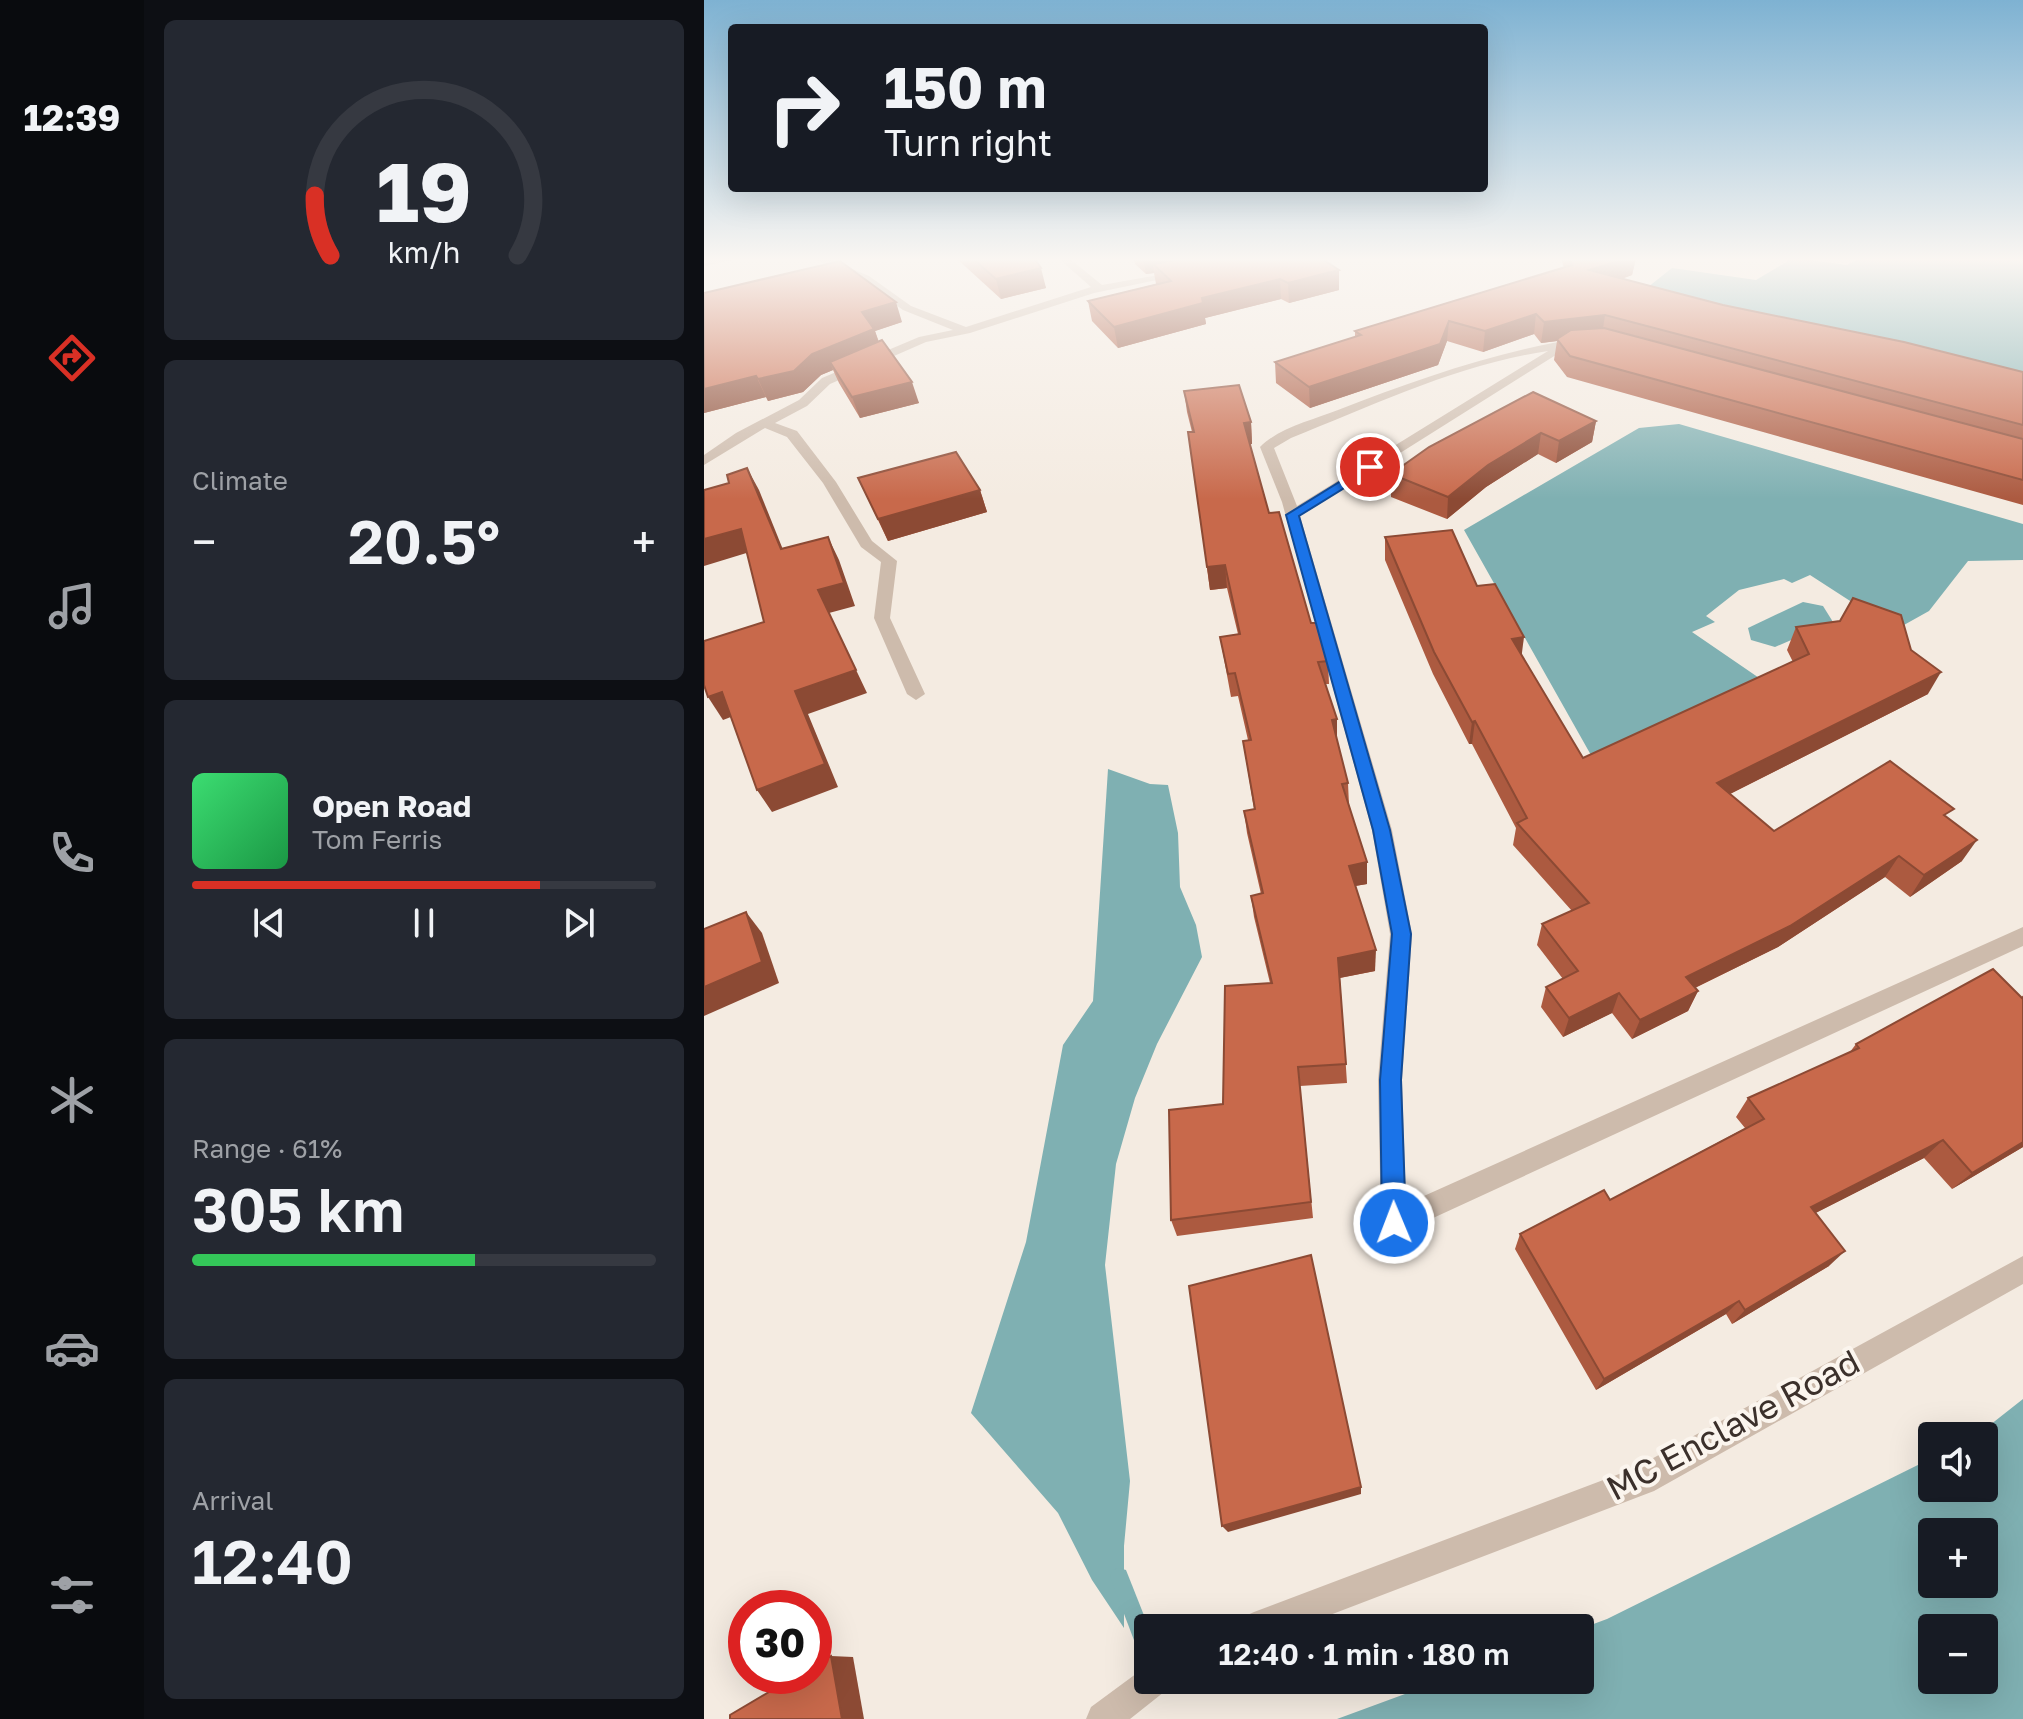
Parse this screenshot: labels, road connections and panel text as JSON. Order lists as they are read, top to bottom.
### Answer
{
  "streets": {
    "street": ["MC Enclave Road"]
  },
  "page": {
    "tabs": "12:39",
    "turn": ["150 m", "Turn right"],
    "tile": [
      "Climate",
      ["Range · 61%", "305 km"],
      ["Arrival", "12:40"]
    ],
    "heat": ["−", "20.5°", "+"],
    "song": ["Open Road", "Tom Ferris"],
    "map_buttons": ["+", "−"],
    "limit": "30",
    "trip": "12:40 · 1 min · 180 m",
    "gauge": ["19", "km/h"]
  }
}
